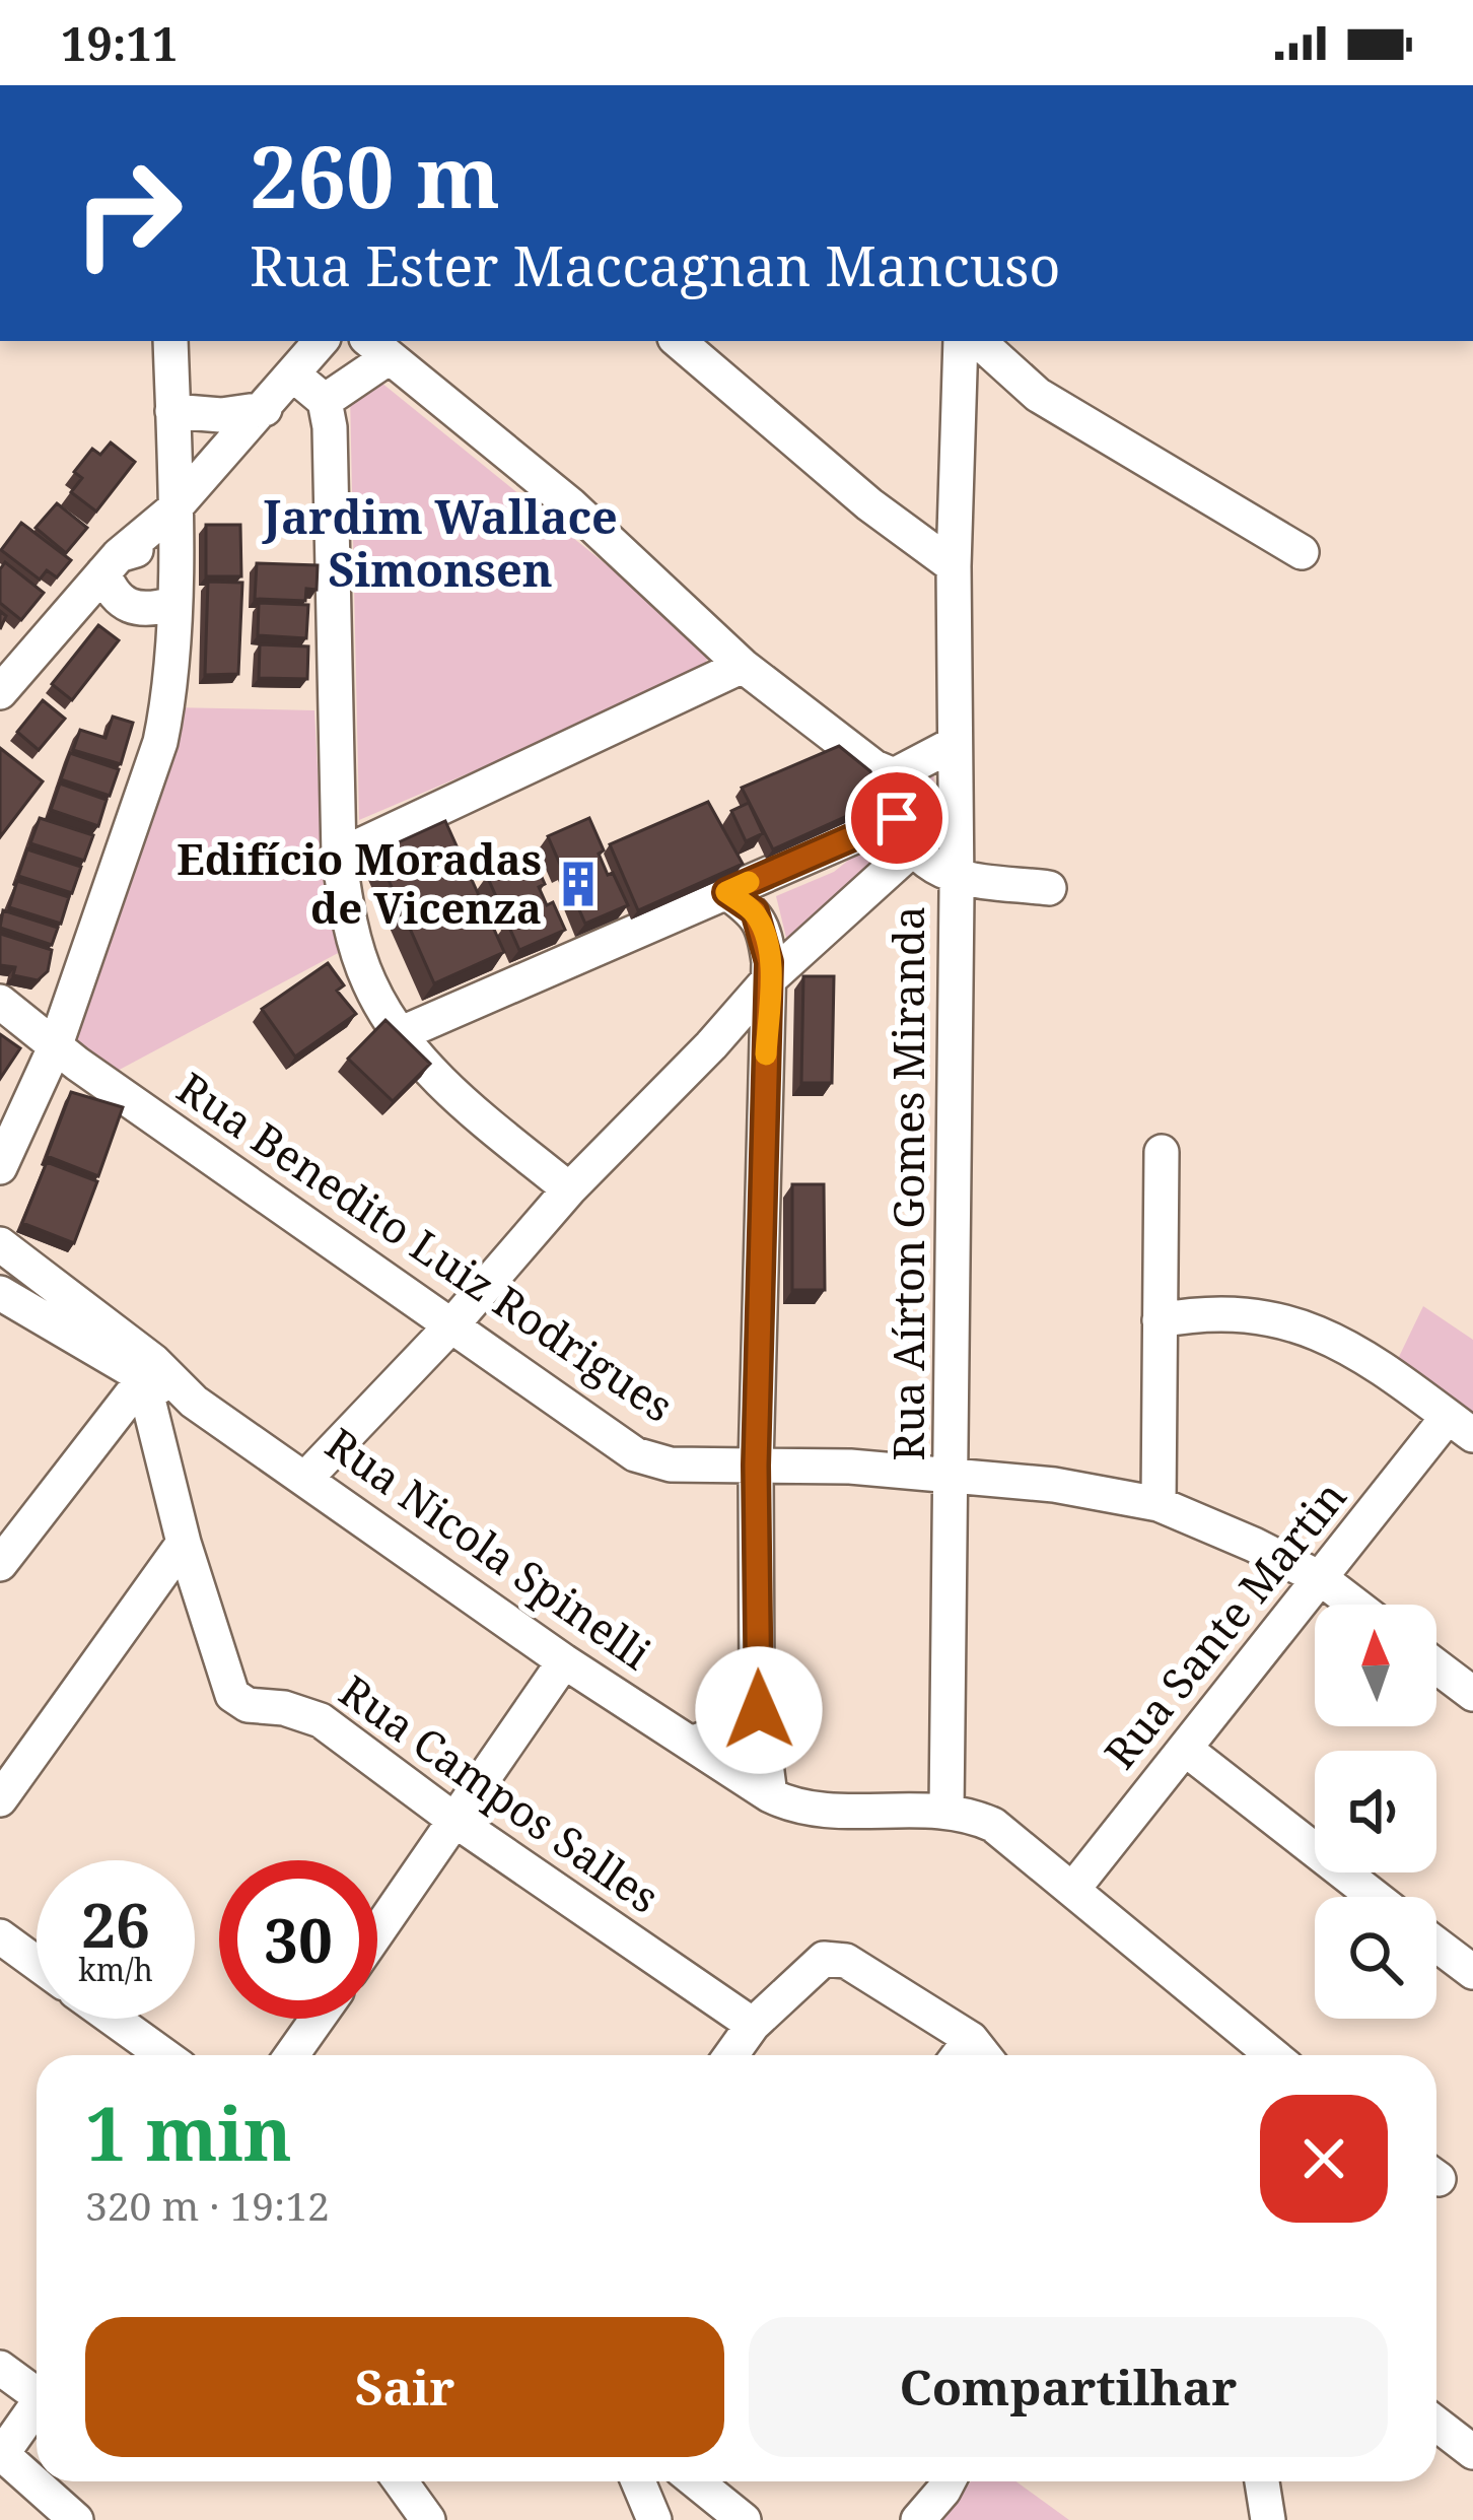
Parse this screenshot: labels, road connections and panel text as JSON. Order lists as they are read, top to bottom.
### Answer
{
  "streets": {
    "street": [
      "Rua Aírton Gomes Miranda",
      "Rua Benedito Luiz Rodrigues",
      "Rua Nicola Spinelli",
      "Rua Sante Martin",
      "Rua Campos Salles"
    ]
  },
  "crossings": [
    ["Rua Aírton Gomes Miranda", "Rua Benedito Luiz Rodrigues"],
    ["Rua Aírton Gomes Miranda", "Rua Nicola Spinelli"],
    ["Rua Benedito Luiz Rodrigues", "Rua Sante Martin"],
    ["Rua Nicola Spinelli", "Rua Sante Martin"],
    ["Rua Nicola Spinelli", "Rua Campos Salles"]
  ],
  "districts": ["Jardim Wallace Simonsen"],
  "places": {
    "building": ["Edifício Moradas de Vicenza"]
  },
  "north": "top",
  "page": {
    "status": "19:11",
    "turn": ["260 m", "Rua Ester Maccagnan Mancuso"],
    "speed": "26 km/h",
    "limit": "30",
    "heading": ["1 min", "320 m · 19:12"],
    "buttons": ["Sair", "Compartilhar"]
  }
}
